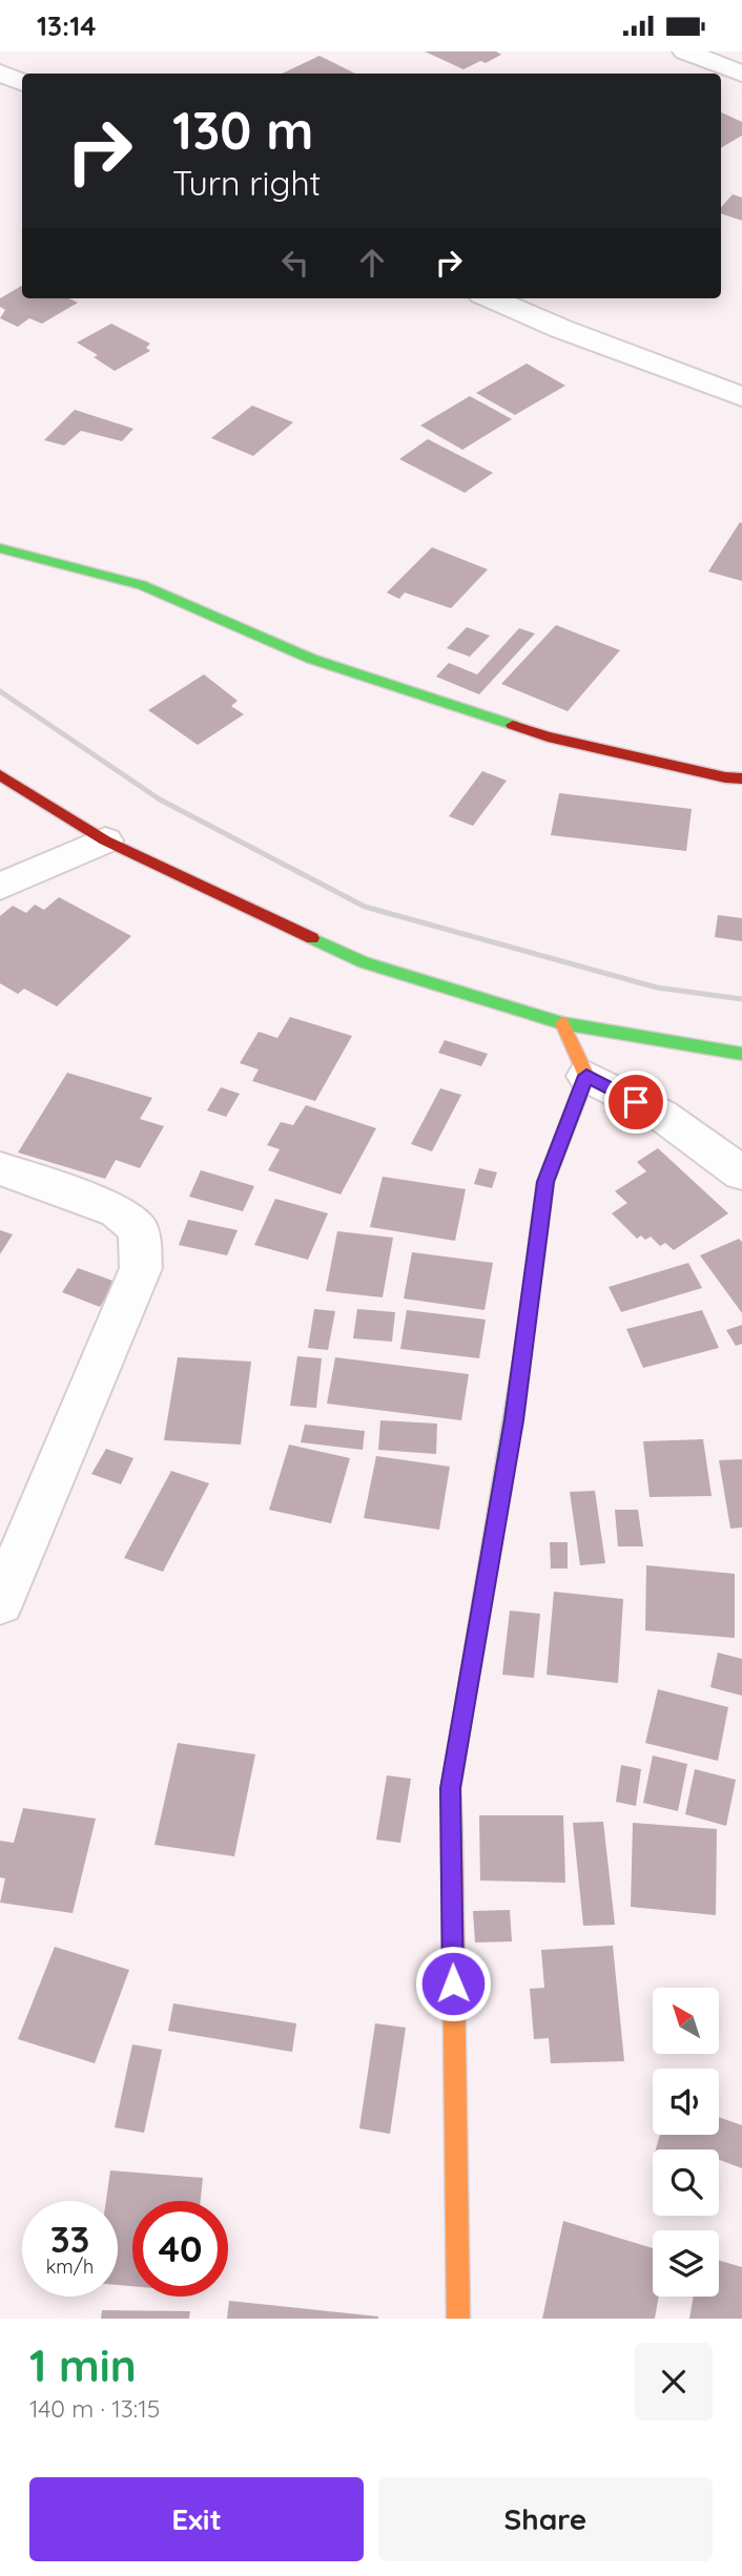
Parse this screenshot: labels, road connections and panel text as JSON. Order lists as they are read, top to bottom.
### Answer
{
  "north": "top left",
  "page": {
    "status": "13:14",
    "turn": ["130 m", "Turn right"],
    "speed": "33 km/h",
    "limit": "40",
    "heading": ["1 min", "140 m · 13:15"],
    "buttons": ["Exit", "Share"]
  }
}
